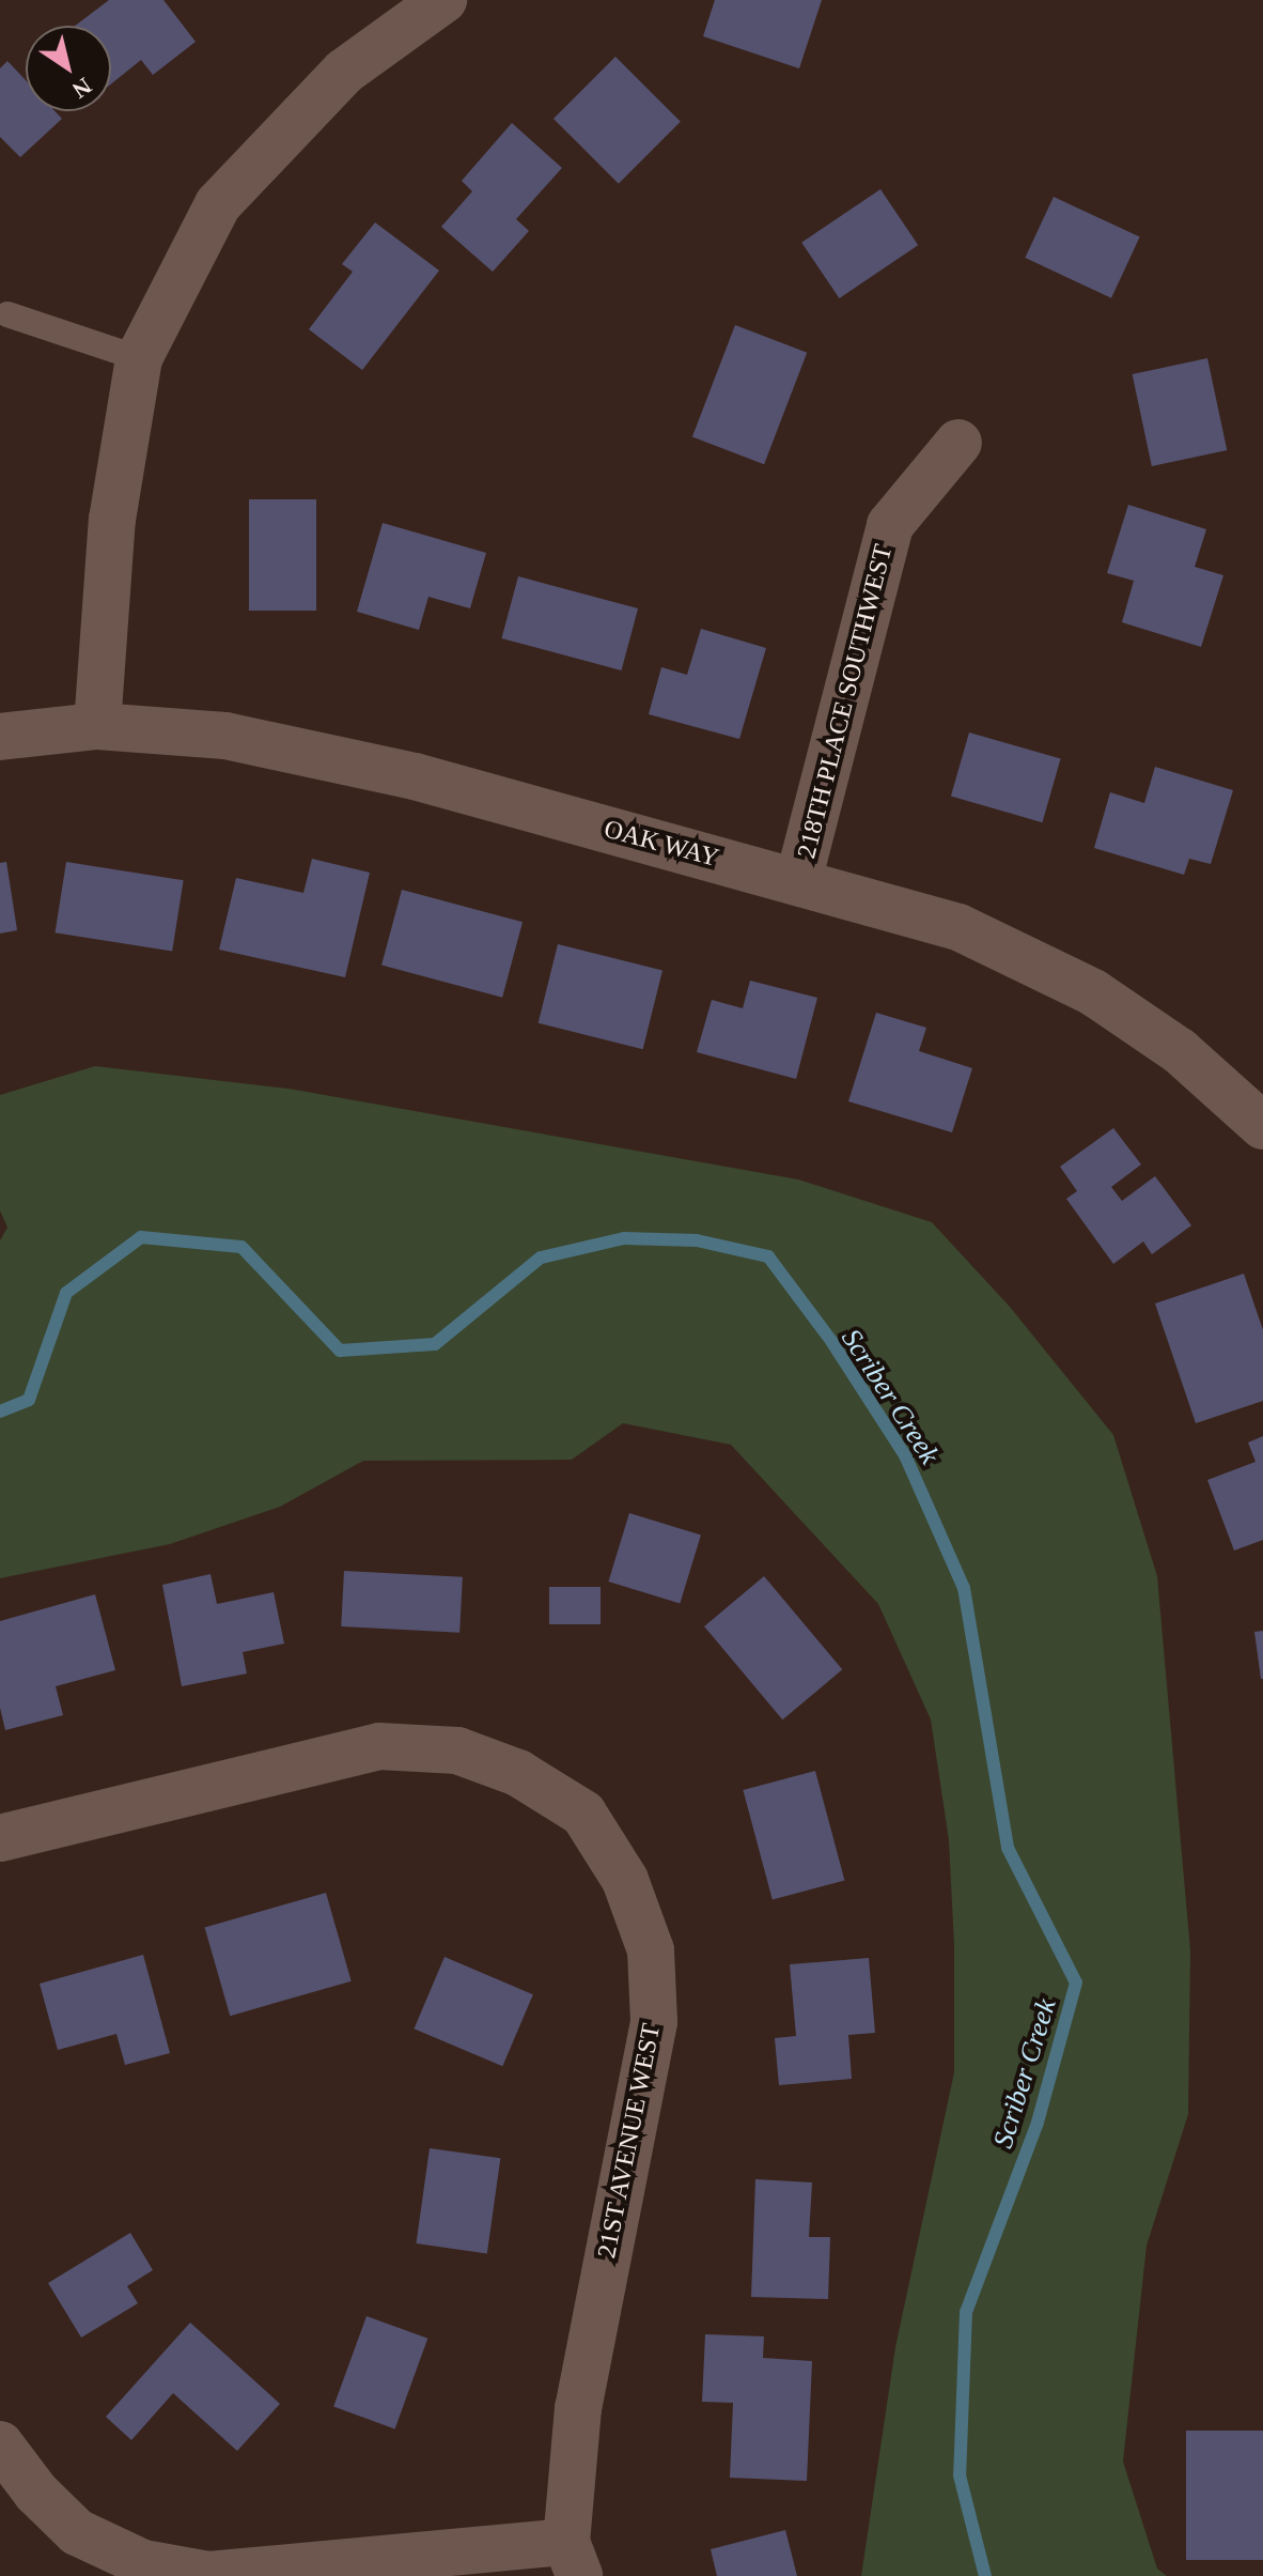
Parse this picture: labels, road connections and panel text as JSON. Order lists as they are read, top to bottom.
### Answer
{
  "streets": {
    "street": ["218TH PLACE SOUTHWEST", "OAK WAY", "21ST AVENUE WEST"]
  },
  "crossings": [
    ["218TH PLACE SOUTHWEST", "OAK WAY"]
  ],
  "water": ["Scriber Creek"],
  "north": "bottom right"
}
